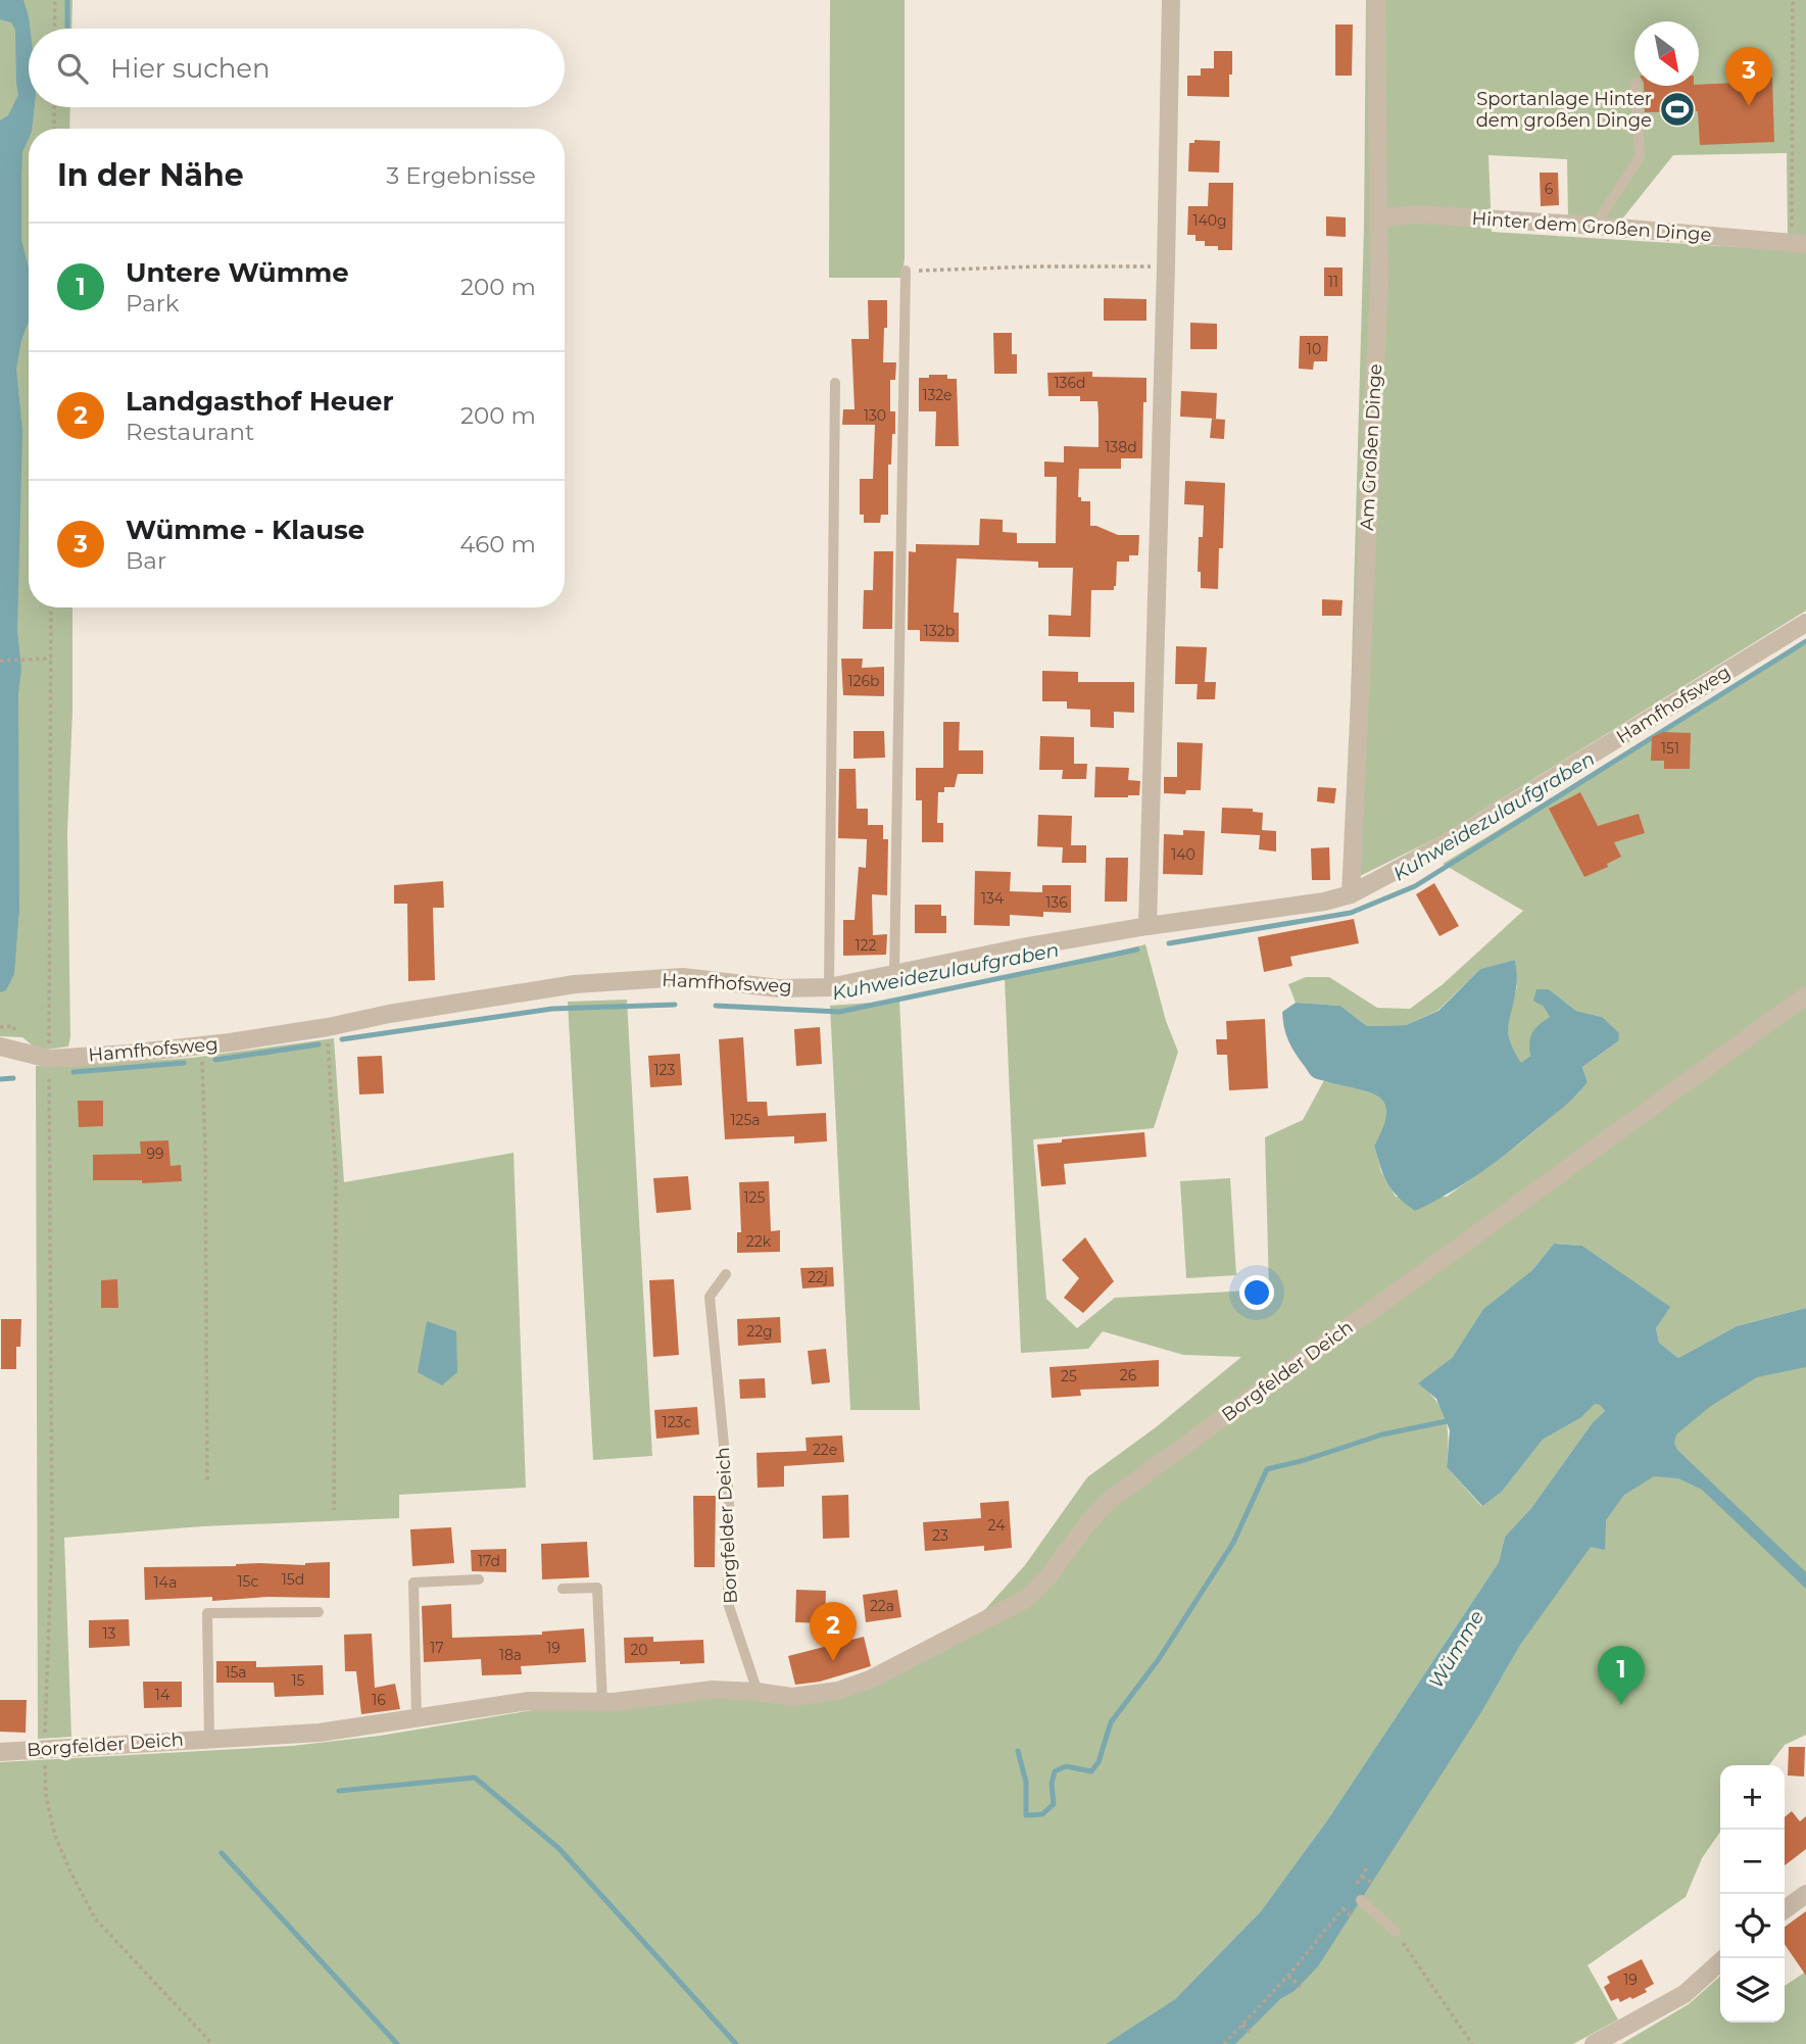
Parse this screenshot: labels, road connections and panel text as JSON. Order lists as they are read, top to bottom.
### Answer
{
  "streets": {
    "street": [
      "Hinter dem Großen Dinge",
      "Am Großen Dinge",
      "Hamfhofsweg",
      "Borgfelder Deich"
    ]
  },
  "crossings": [
    ["Hinter dem Großen Dinge", "Am Großen Dinge"],
    ["Am Großen Dinge", "Hamfhofsweg"]
  ],
  "water": ["Kuhweidezulaufgraben", "Wümme"],
  "places": {
    "sports": ["Sportanlage Hinter dem großen Dinge"]
  },
  "house_numbers": [
    "6",
    "140g",
    "11",
    "10",
    "136d",
    "132e",
    "130",
    "138d",
    "132b",
    "126b",
    "151",
    "140",
    "134",
    "136",
    "122",
    "123",
    "125a",
    "99",
    "125",
    "22k",
    "22j",
    "22g",
    "26",
    "25",
    "123c",
    "22e",
    "24",
    "23",
    "17d",
    "15d",
    "15c",
    "14a",
    "22a",
    "13",
    "17",
    "19",
    "20",
    "18a",
    "15a",
    "15",
    "14",
    "16",
    "19"
  ],
  "north": "bottom right",
  "page": {
    "search": "Hier suchen",
    "pins": ["3", "2", "1"],
    "heading": ["In der Nähe", "3 Ergebnisse"],
    "list": [
      {
        "mark": "1",
        "name": "Untere Wümme",
        "note": "Park",
        "value": "200 m"
      },
      {
        "mark": "2",
        "name": "Landgasthof Heuer",
        "note": "Restaurant",
        "value": "200 m"
      },
      {
        "mark": "3",
        "name": "Wümme - Klause",
        "note": "Bar",
        "value": "460 m"
      }
    ],
    "map_buttons": ["+", "−"]
  }
}
